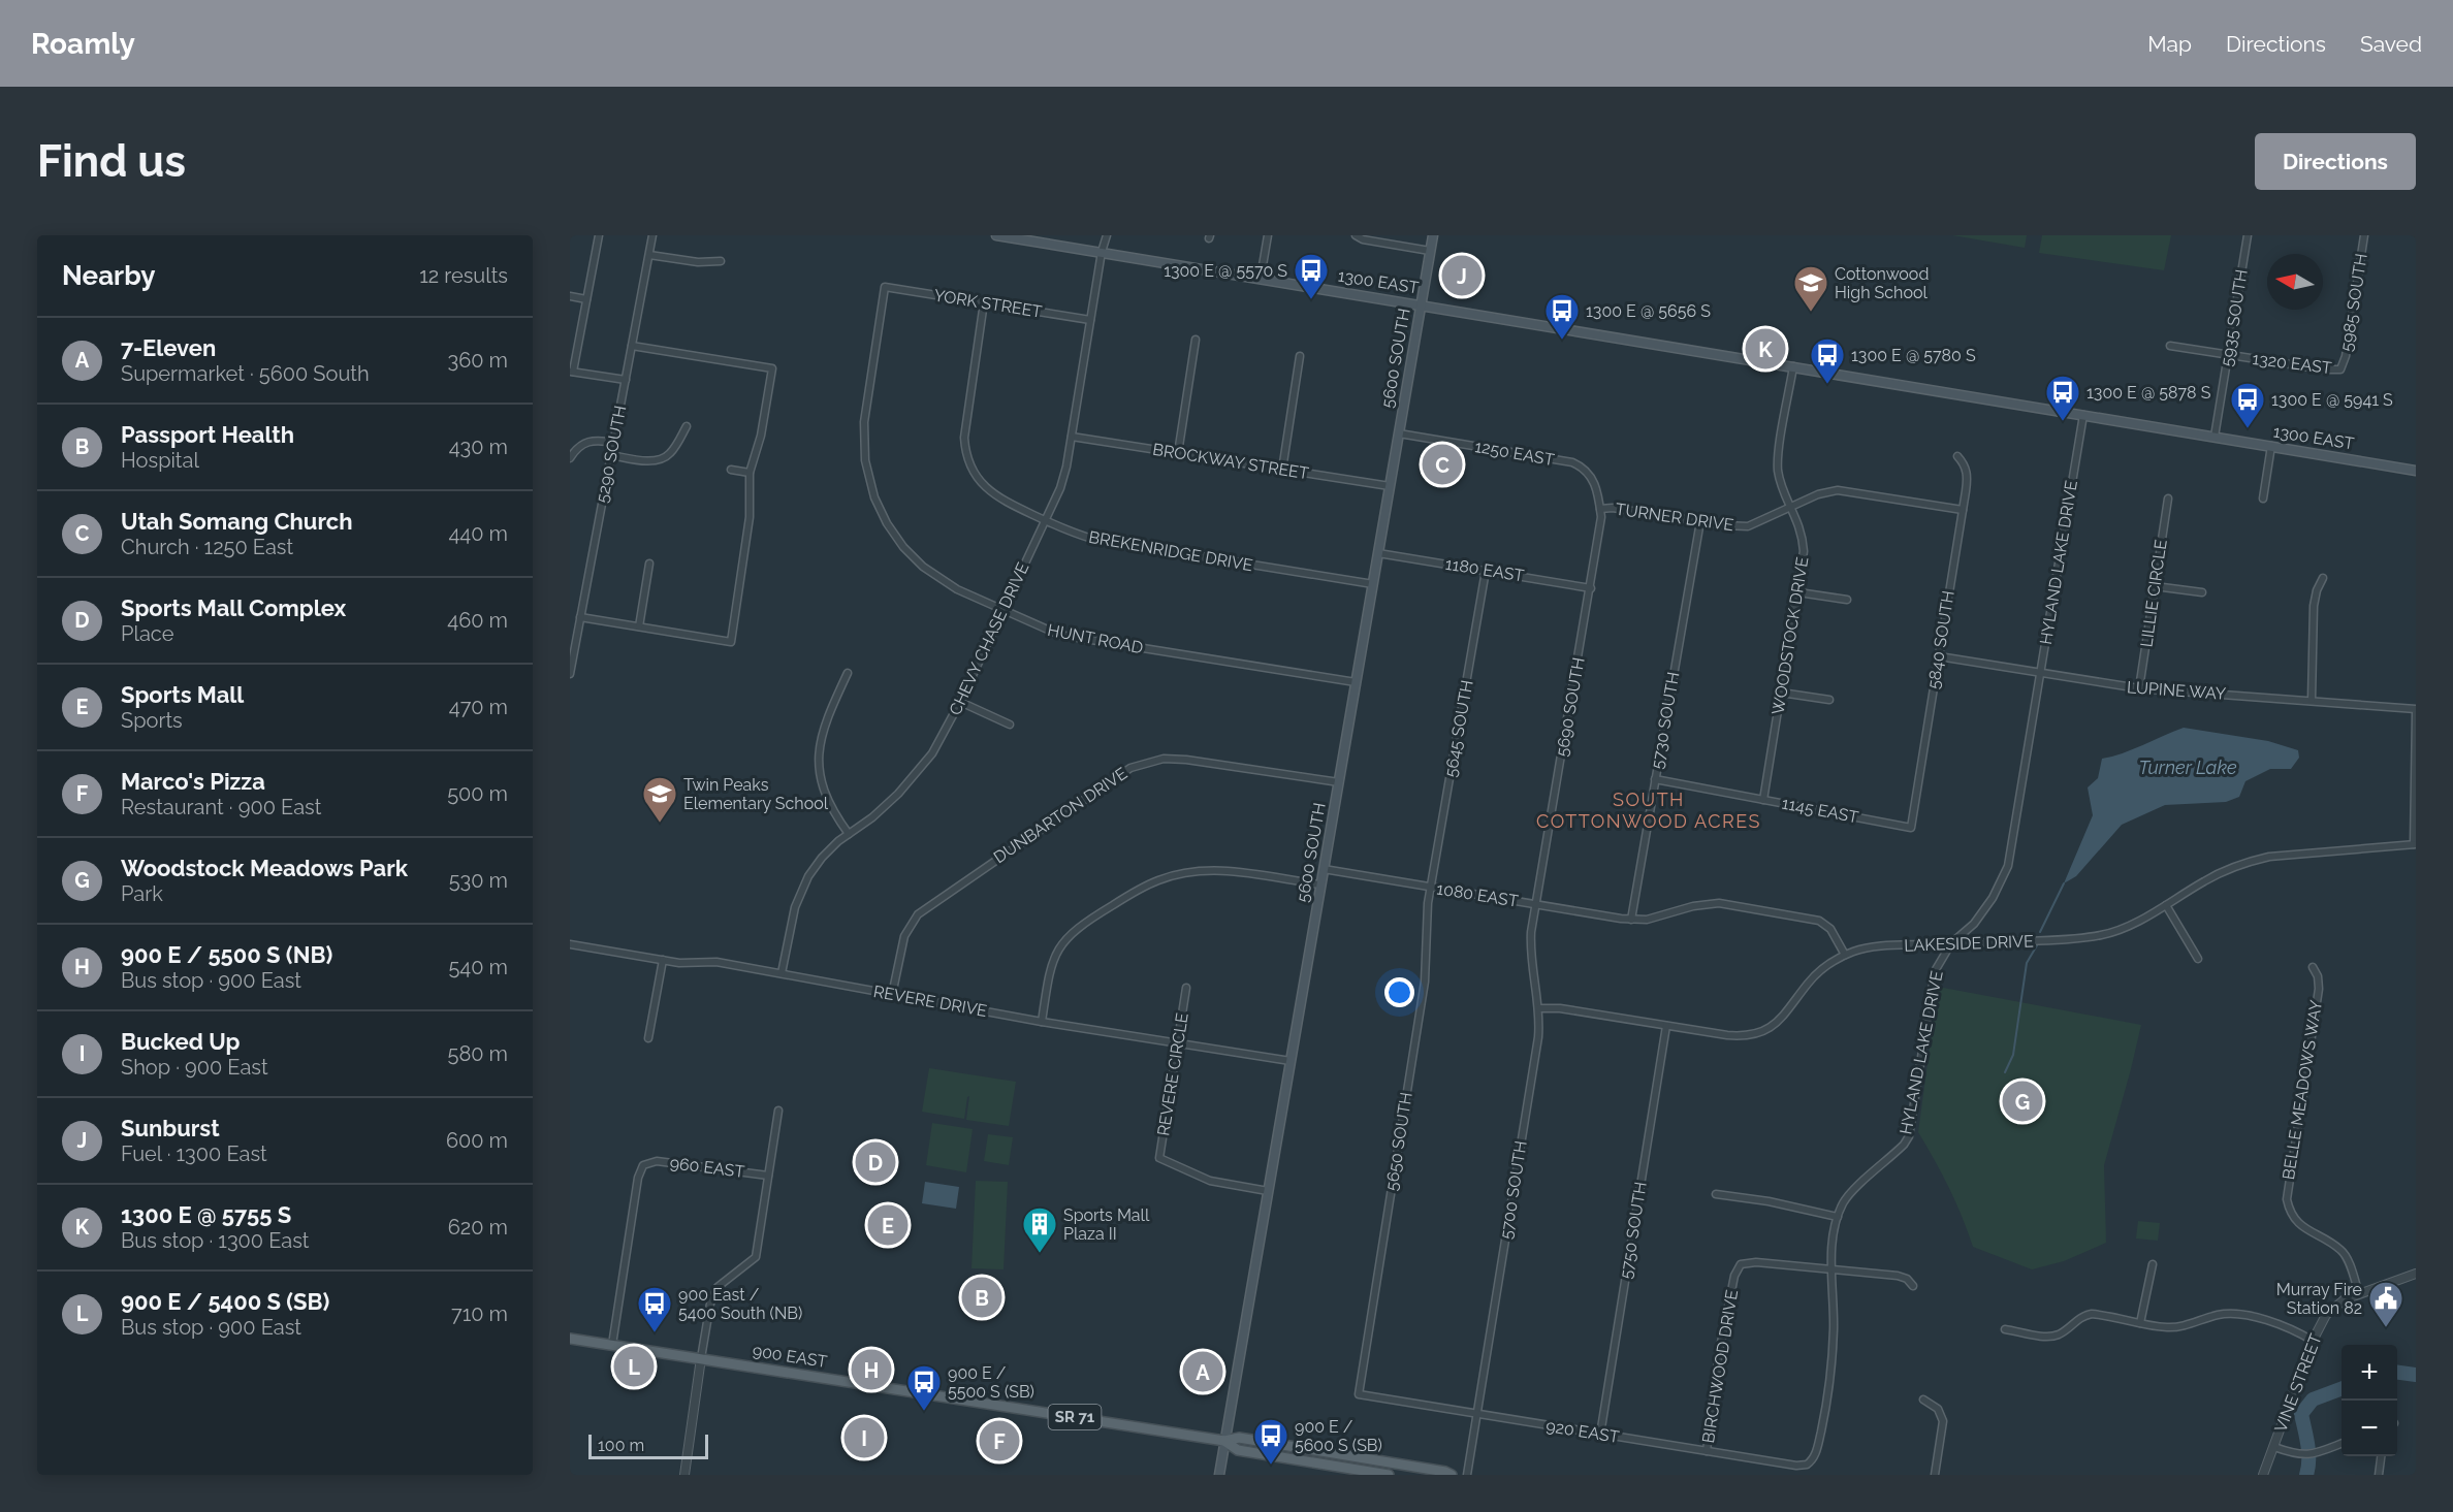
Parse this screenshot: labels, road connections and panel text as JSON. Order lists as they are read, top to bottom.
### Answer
{
  "streets": {
    "main road": [
      "1300 EAST",
      "5600 SOUTH",
      "900 EAST",
      "SR 71"
    ],
    "street": [
      "5985 SOUTH",
      "YORK STREET",
      "5935 SOUTH",
      "1320 EAST",
      "1250 EAST",
      "5290 SOUTH",
      "BROCKWAY STREET",
      "TURNER DRIVE",
      "BREKENRIDGE DRIVE",
      "HYLAND LAKE DRIVE",
      "1180 EAST",
      "LILLIE CIRCLE",
      "WOODSTOCK DRIVE",
      "CHEVY CHASE DRIVE",
      "HUNT ROAD",
      "5840 SOUTH",
      "LUPINE WAY",
      "5690 SOUTH",
      "5730 SOUTH",
      "5645 SOUTH",
      "1145 EAST",
      "DUNBARTON DRIVE",
      "1080 EAST",
      "LAKESIDE DRIVE",
      "REVERE DRIVE",
      "REVERE CIRCLE",
      "BELLE MEADOWS WAY",
      "5650 SOUTH",
      "960 EAST",
      "5700 SOUTH",
      "5750 SOUTH",
      "BIRCHWOOD DRIVE",
      "VINE STREET",
      "920 EAST"
    ]
  },
  "crossings": [
    ["1300 EAST", "5935 SOUTH"],
    ["1300 EAST", "5600 SOUTH"],
    ["1300 EAST", "HYLAND LAKE DRIVE"],
    ["1300 EAST", "WOODSTOCK DRIVE"],
    ["1300 EAST", "CHEVY CHASE DRIVE"],
    ["5985 SOUTH", "1320 EAST"],
    ["YORK STREET", "BREKENRIDGE DRIVE"],
    ["YORK STREET", "CHEVY CHASE DRIVE"],
    ["YORK STREET", "HUNT ROAD"],
    ["5935 SOUTH", "1320 EAST"],
    ["5600 SOUTH", "1250 EAST"],
    ["5600 SOUTH", "BROCKWAY STREET"],
    ["5600 SOUTH", "BREKENRIDGE DRIVE"],
    ["5600 SOUTH", "1180 EAST"],
    ["5600 SOUTH", "HUNT ROAD"],
    ["5600 SOUTH", "DUNBARTON DRIVE"],
    ["5600 SOUTH", "1080 EAST"],
    ["5600 SOUTH", "REVERE DRIVE"],
    ["5600 SOUTH", "REVERE CIRCLE"],
    ["5600 SOUTH", "900 EAST"],
    ["1250 EAST", "TURNER DRIVE"],
    ["1250 EAST", "5690 SOUTH"],
    ["BROCKWAY STREET", "CHEVY CHASE DRIVE"],
    ["TURNER DRIVE", "WOODSTOCK DRIVE"],
    ["TURNER DRIVE", "5840 SOUTH"],
    ["TURNER DRIVE", "5690 SOUTH"],
    ["TURNER DRIVE", "5730 SOUTH"],
    ["BREKENRIDGE DRIVE", "CHEVY CHASE DRIVE"],
    ["HYLAND LAKE DRIVE", "LUPINE WAY"],
    ["HYLAND LAKE DRIVE", "LAKESIDE DRIVE"],
    ["HYLAND LAKE DRIVE", "BIRCHWOOD DRIVE"],
    ["HYLAND LAKE DRIVE", "920 EAST"],
    ["1180 EAST", "5690 SOUTH"],
    ["1180 EAST", "5645 SOUTH"],
    ["LILLIE CIRCLE", "LUPINE WAY"],
    ["WOODSTOCK DRIVE", "1145 EAST"],
    ["CHEVY CHASE DRIVE", "HUNT ROAD"],
    ["CHEVY CHASE DRIVE", "REVERE DRIVE"],
    ["5840 SOUTH", "LUPINE WAY"],
    ["5840 SOUTH", "1145 EAST"],
    ["5690 SOUTH", "1080 EAST"],
    ["5690 SOUTH", "5700 SOUTH"],
    ["5730 SOUTH", "1145 EAST"],
    ["5730 SOUTH", "1080 EAST"],
    ["5645 SOUTH", "1080 EAST"],
    ["5645 SOUTH", "5650 SOUTH"],
    ["DUNBARTON DRIVE", "REVERE DRIVE"],
    ["1080 EAST", "LAKESIDE DRIVE"],
    ["1080 EAST", "5650 SOUTH"],
    ["1080 EAST", "5700 SOUTH"],
    ["LAKESIDE DRIVE", "5700 SOUTH"],
    ["LAKESIDE DRIVE", "5750 SOUTH"],
    ["REVERE DRIVE", "REVERE CIRCLE"],
    ["BELLE MEADOWS WAY", "VINE STREET"],
    ["5650 SOUTH", "920 EAST"],
    ["960 EAST", "900 EAST"],
    ["5700 SOUTH", "920 EAST"],
    ["5750 SOUTH", "920 EAST"],
    ["BIRCHWOOD DRIVE", "920 EAST"]
  ],
  "districts": ["SOUTH COTTONWOOD ACRES"],
  "water": ["Turner Lake"],
  "places": {
    "bus stop": [
      "1300 E @ 5570 S",
      "1300 E @ 5656 S",
      "1300 E @ 5780 S",
      "1300 E @ 5878 S",
      "1300 E @ 5941 S",
      "900 East / 5400 South (NB)",
      "900 E / 5500 S (SB)",
      "900 E / 5600 S (SB)"
    ],
    "school or university": ["Cottonwood High School", "Twin Peaks Elementary School"],
    "building": ["Sports Mall Plaza II"],
    "public building": ["Murray Fire Station 82"]
  },
  "scale_bar": "100 m",
  "north": "left",
  "page": {
    "header": "Roamly",
    "nav": ["Map", "Directions", "Saved"],
    "buttons": "Directions",
    "title": "Find us",
    "heading": ["Nearby", "12 results"],
    "pins": [
      "J",
      "K",
      "C",
      "G",
      "D",
      "E",
      "B",
      "L",
      "H",
      "A",
      "I",
      "F"
    ],
    "list": [
      {
        "mark": "A",
        "name": "7-Eleven",
        "note": "Supermarket · 5600 South",
        "value": "360 m"
      },
      {
        "mark": "B",
        "name": "Passport Health",
        "note": "Hospital",
        "value": "430 m"
      },
      {
        "mark": "C",
        "name": "Utah Somang Church",
        "note": "Church · 1250 East",
        "value": "440 m"
      },
      {
        "mark": "D",
        "name": "Sports Mall Complex",
        "note": "Place",
        "value": "460 m"
      },
      {
        "mark": "E",
        "name": "Sports Mall",
        "note": "Sports",
        "value": "470 m"
      },
      {
        "mark": "F",
        "name": "Marco's Pizza",
        "note": "Restaurant · 900 East",
        "value": "500 m"
      },
      {
        "mark": "G",
        "name": "Woodstock Meadows Park",
        "note": "Park",
        "value": "530 m"
      },
      {
        "mark": "H",
        "name": "900 E / 5500 S (NB)",
        "note": "Bus stop · 900 East",
        "value": "540 m"
      },
      {
        "mark": "I",
        "name": "Bucked Up",
        "note": "Shop · 900 East",
        "value": "580 m"
      },
      {
        "mark": "J",
        "name": "Sunburst",
        "note": "Fuel · 1300 East",
        "value": "600 m"
      },
      {
        "mark": "K",
        "name": "1300 E @ 5755 S",
        "note": "Bus stop · 1300 East",
        "value": "620 m"
      },
      {
        "mark": "L",
        "name": "900 E / 5400 S (SB)",
        "note": "Bus stop · 900 East",
        "value": "710 m"
      }
    ],
    "map_buttons": ["+", "−"],
    "scale": "100 m"
  }
}
